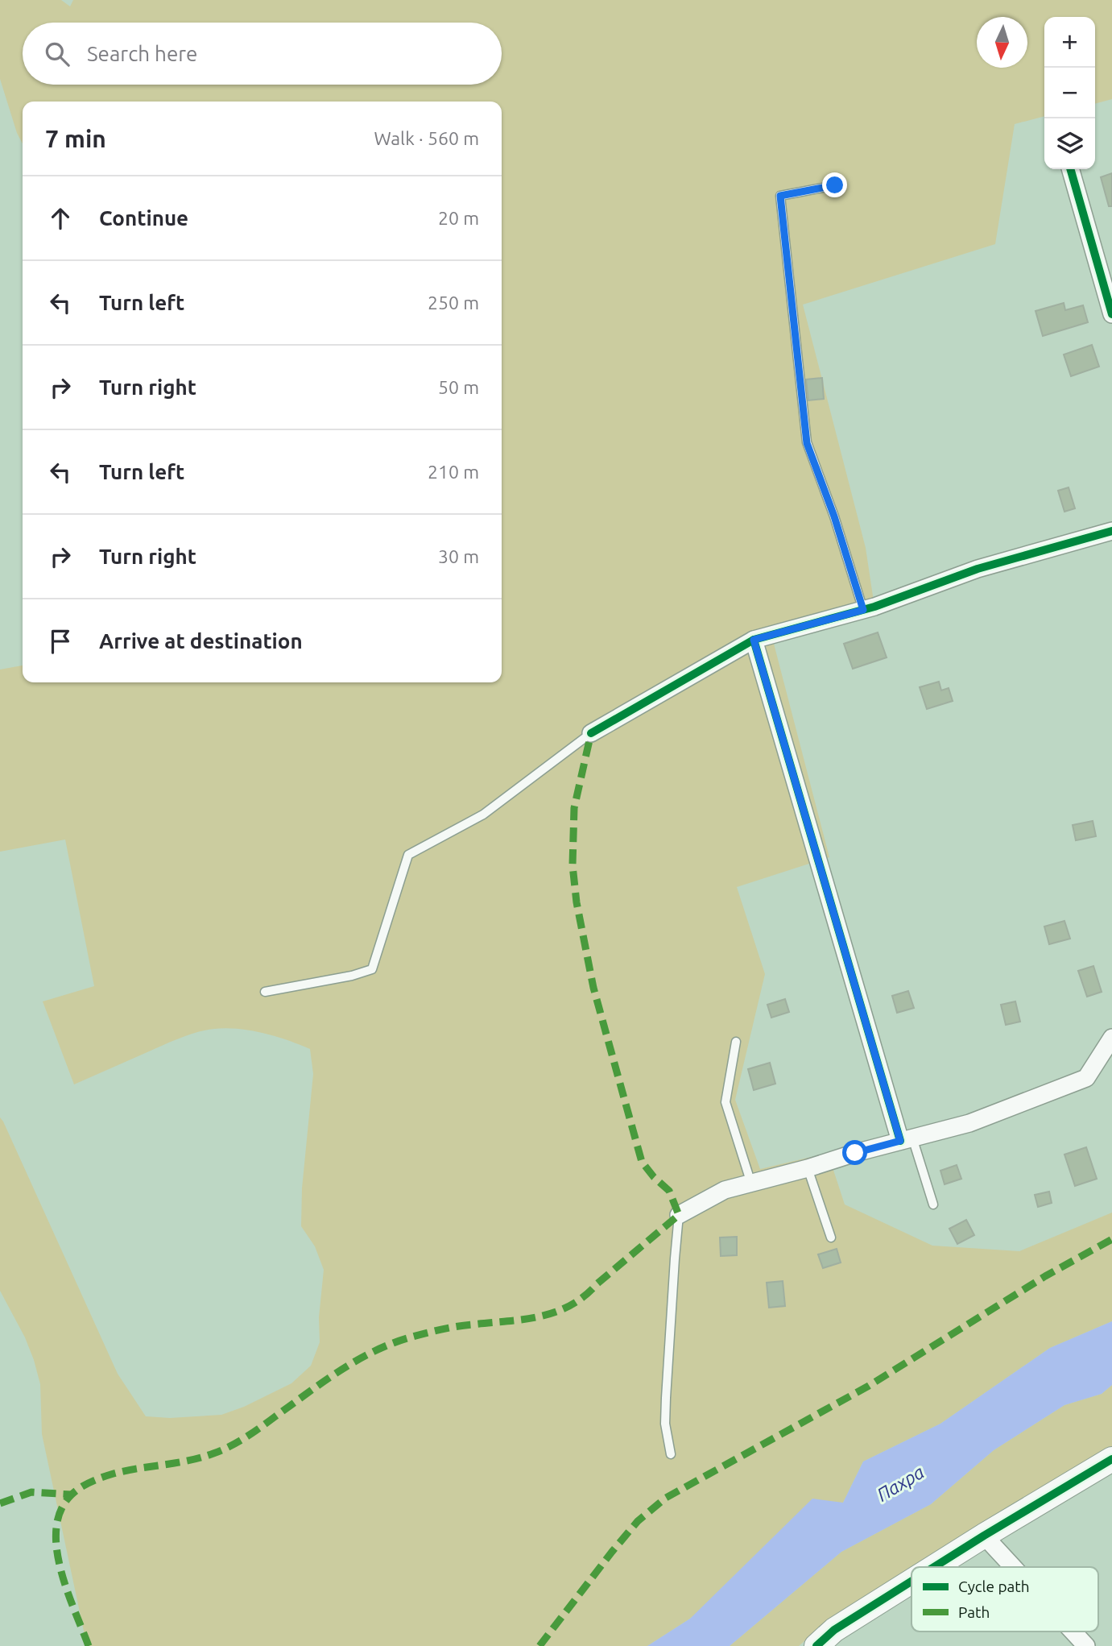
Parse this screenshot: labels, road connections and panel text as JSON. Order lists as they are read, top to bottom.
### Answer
{
  "water": ["Пахра"],
  "legend": ["Cycle path", "Path"],
  "north": "bottom",
  "page": {
    "map_buttons": ["+", "−"],
    "search": "Search here",
    "heading": ["7 min", "Walk · 560 m"],
    "list": [
      ["Continue", "20 m"],
      ["Turn left", "250 m"],
      ["Turn right", "50 m"],
      ["Turn left", "210 m"],
      ["Turn right", "30 m"],
      "Arrive at destination"
    ]
  }
}
